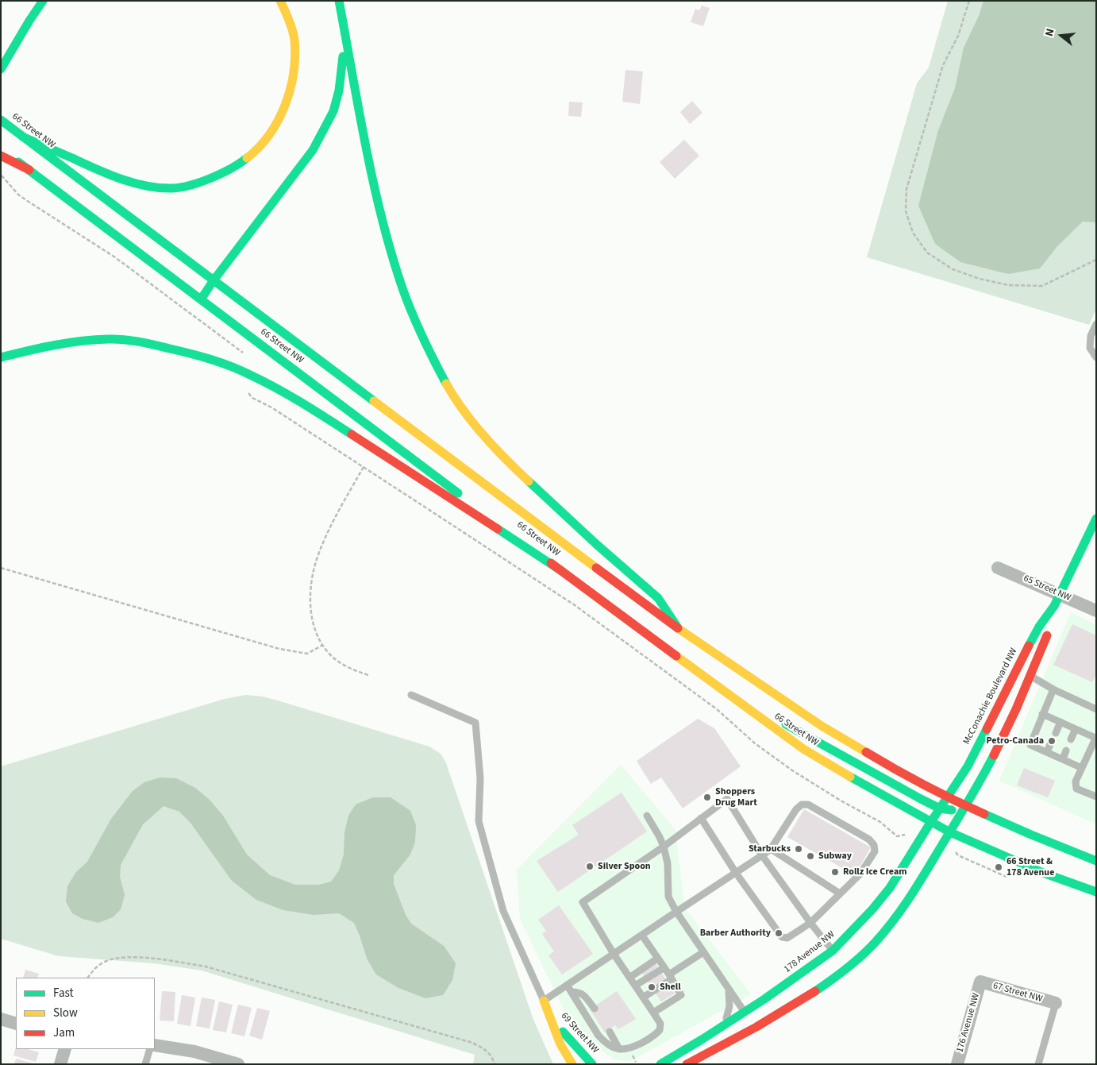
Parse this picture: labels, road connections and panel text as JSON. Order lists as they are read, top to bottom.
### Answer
{
  "streets": {
    "main road": [
      "66 Street NW",
      "McConachie Boulevard NW",
      "178 Avenue NW",
      "69 Street NW"
    ],
    "street": ["65 Street NW", "67 Street NW", "176 Avenue NW"]
  },
  "crossings": [
    ["66 Street NW", "McConachie Boulevard NW"],
    ["66 Street NW", "178 Avenue NW"],
    ["65 Street NW", "McConachie Boulevard NW"],
    ["McConachie Boulevard NW", "178 Avenue NW"],
    ["67 Street NW", "176 Avenue NW"]
  ],
  "places": [
    "Petro-Canada",
    "Shoppers Drug Mart",
    "Starbucks",
    "Subway",
    "Silver Spoon",
    "66 Street & 178 Avenue",
    "Rollz Ice Cream",
    "Barber Authority",
    "Shell"
  ],
  "legend": ["Fast", "Slow", "Jam"],
  "north": "left"
}
